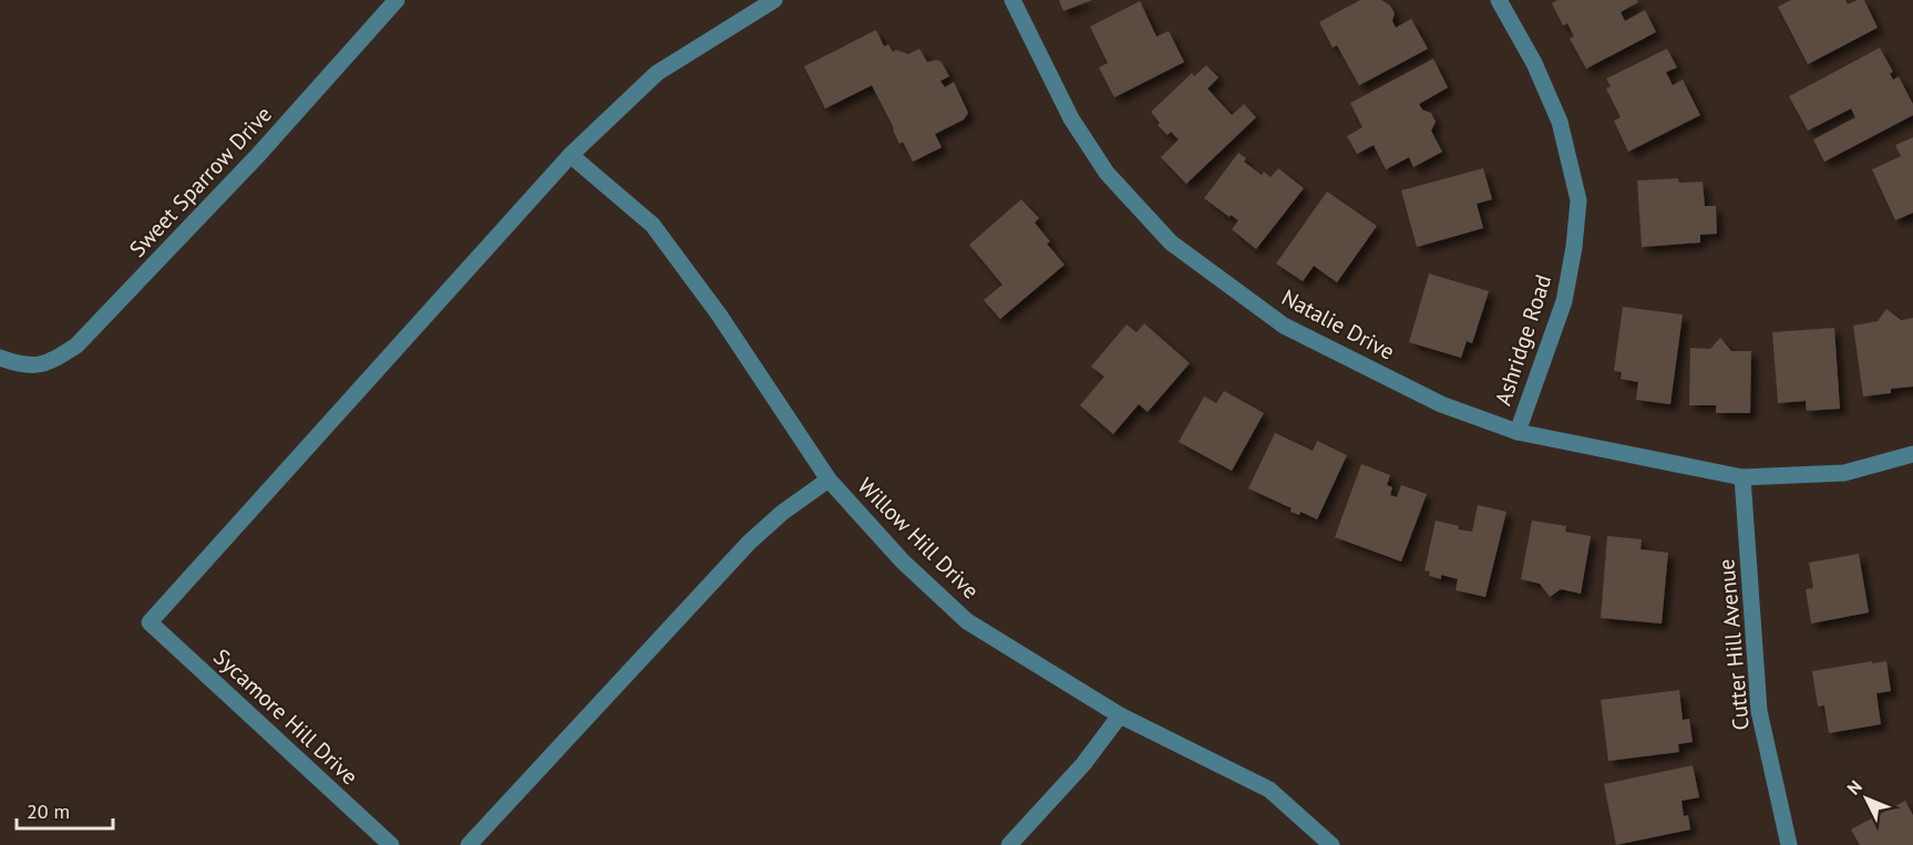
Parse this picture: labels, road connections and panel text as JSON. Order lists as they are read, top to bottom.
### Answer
{
  "streets": {
    "street": [
      "Sweet Sparrow Drive",
      "Natalie Drive",
      "Ashridge Road",
      "Willow Hill Drive",
      "Cutter Hill Avenue",
      "Sycamore Hill Drive"
    ]
  },
  "crossings": [
    ["Natalie Drive", "Ashridge Road"],
    ["Natalie Drive", "Cutter Hill Avenue"],
    ["Willow Hill Drive", "Sycamore Hill Drive"]
  ],
  "scale_bar": "20 m",
  "north": "top left"
}
